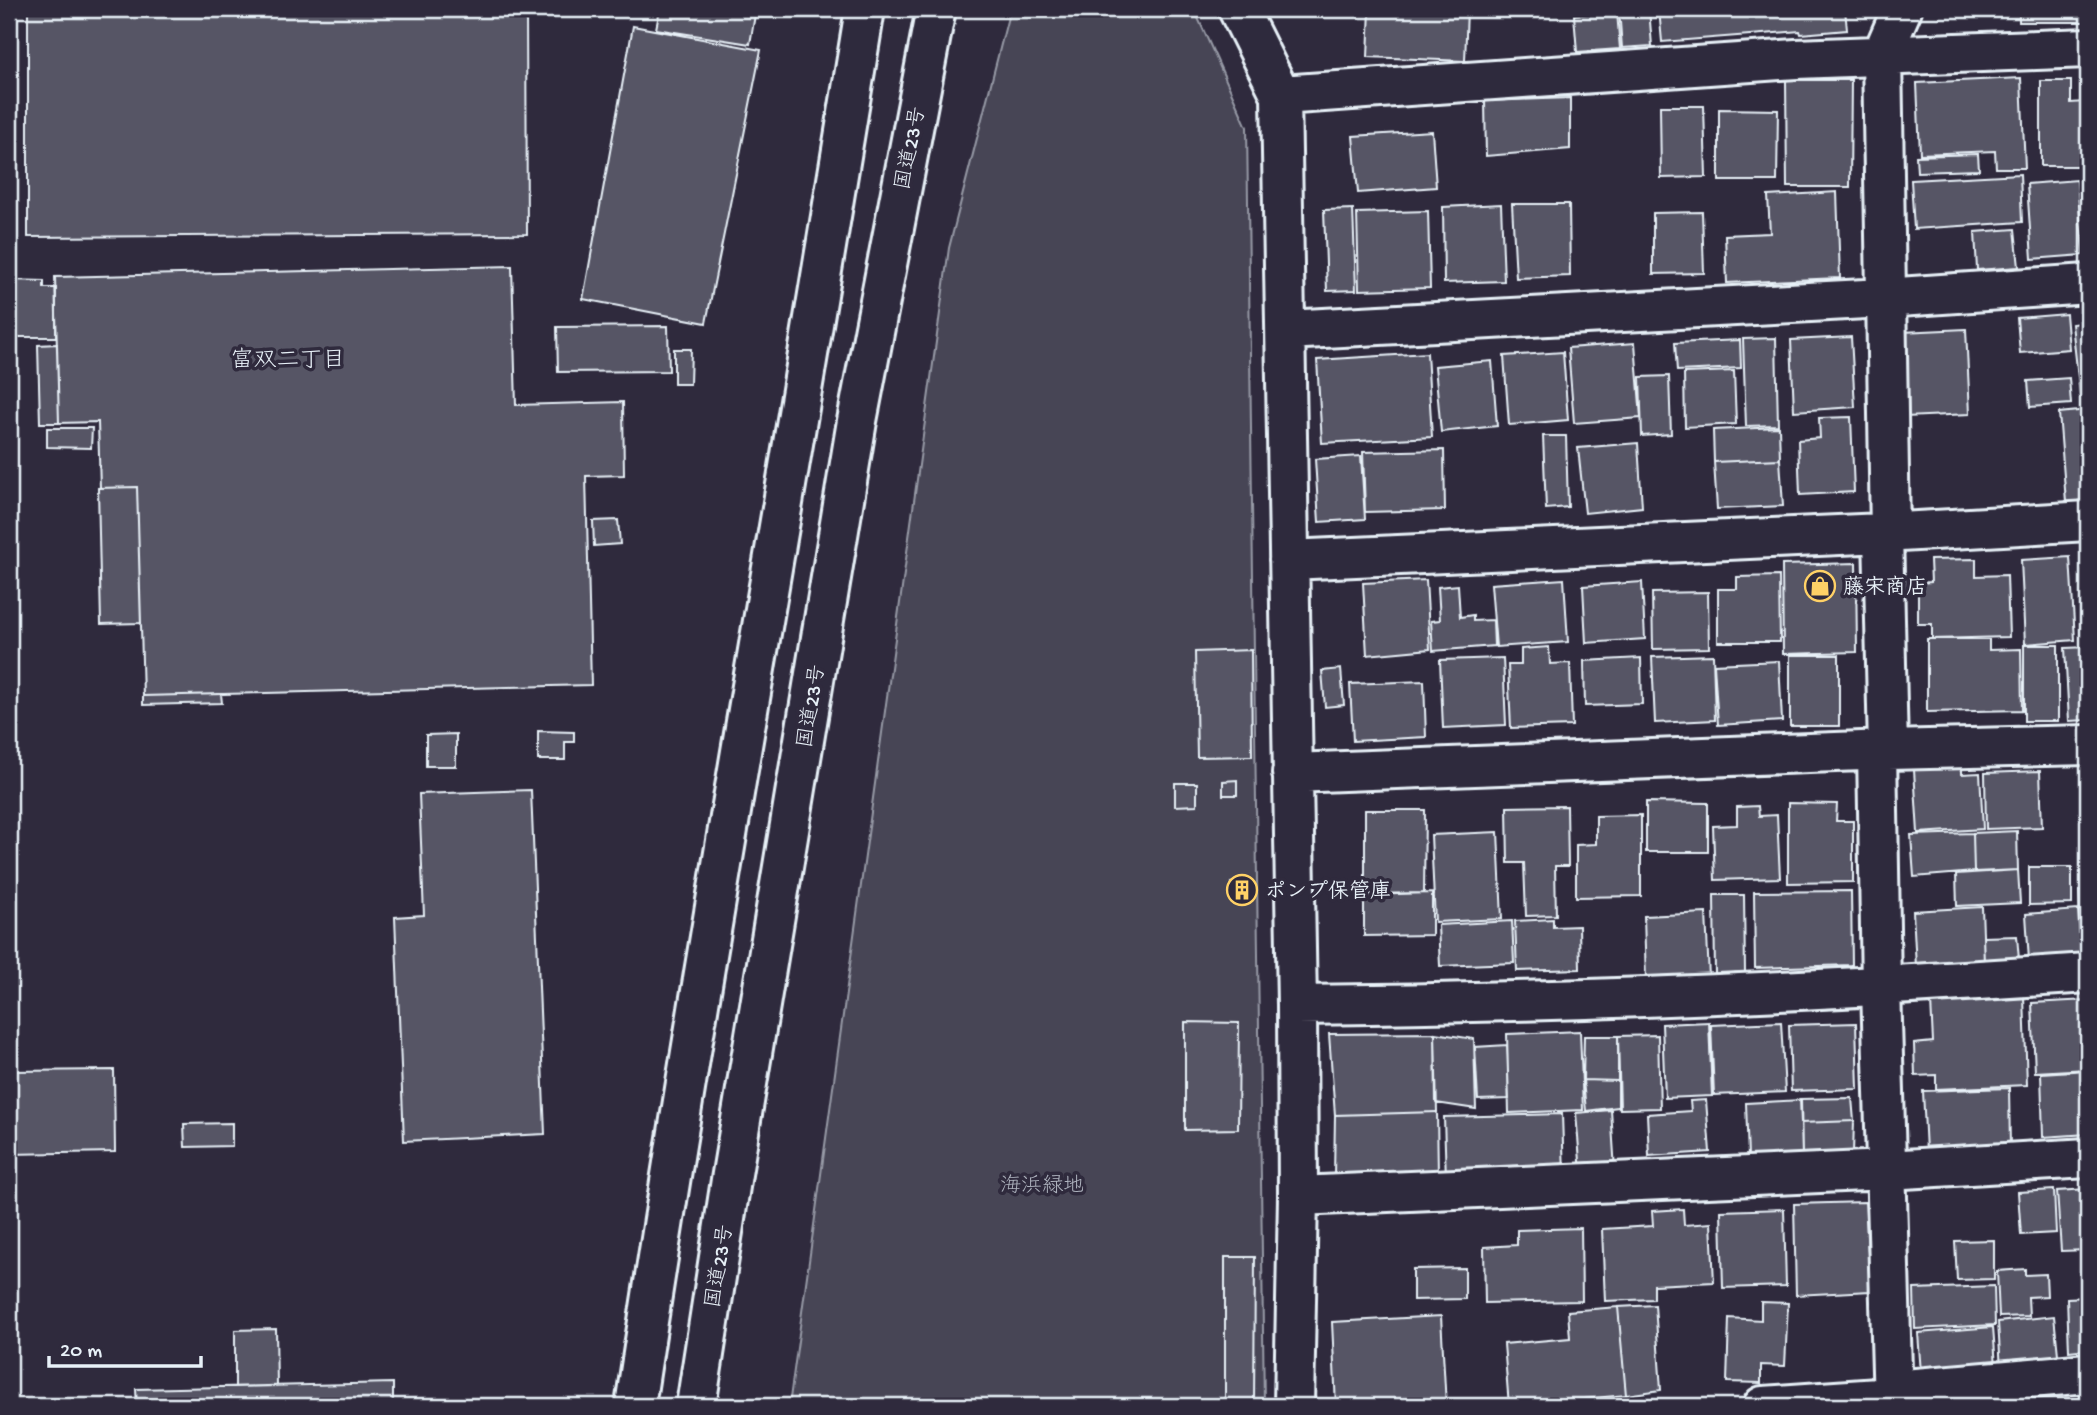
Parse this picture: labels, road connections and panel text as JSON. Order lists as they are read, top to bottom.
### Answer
{
  "streets": {
    "main road": ["国道23号"]
  },
  "districts": ["富双二丁目"],
  "parks": ["海浜緑地"],
  "places": {
    "shop": ["藤宋商店"],
    "building": ["ポンプ保管庫"]
  },
  "scale_bar": "20 m"
}
